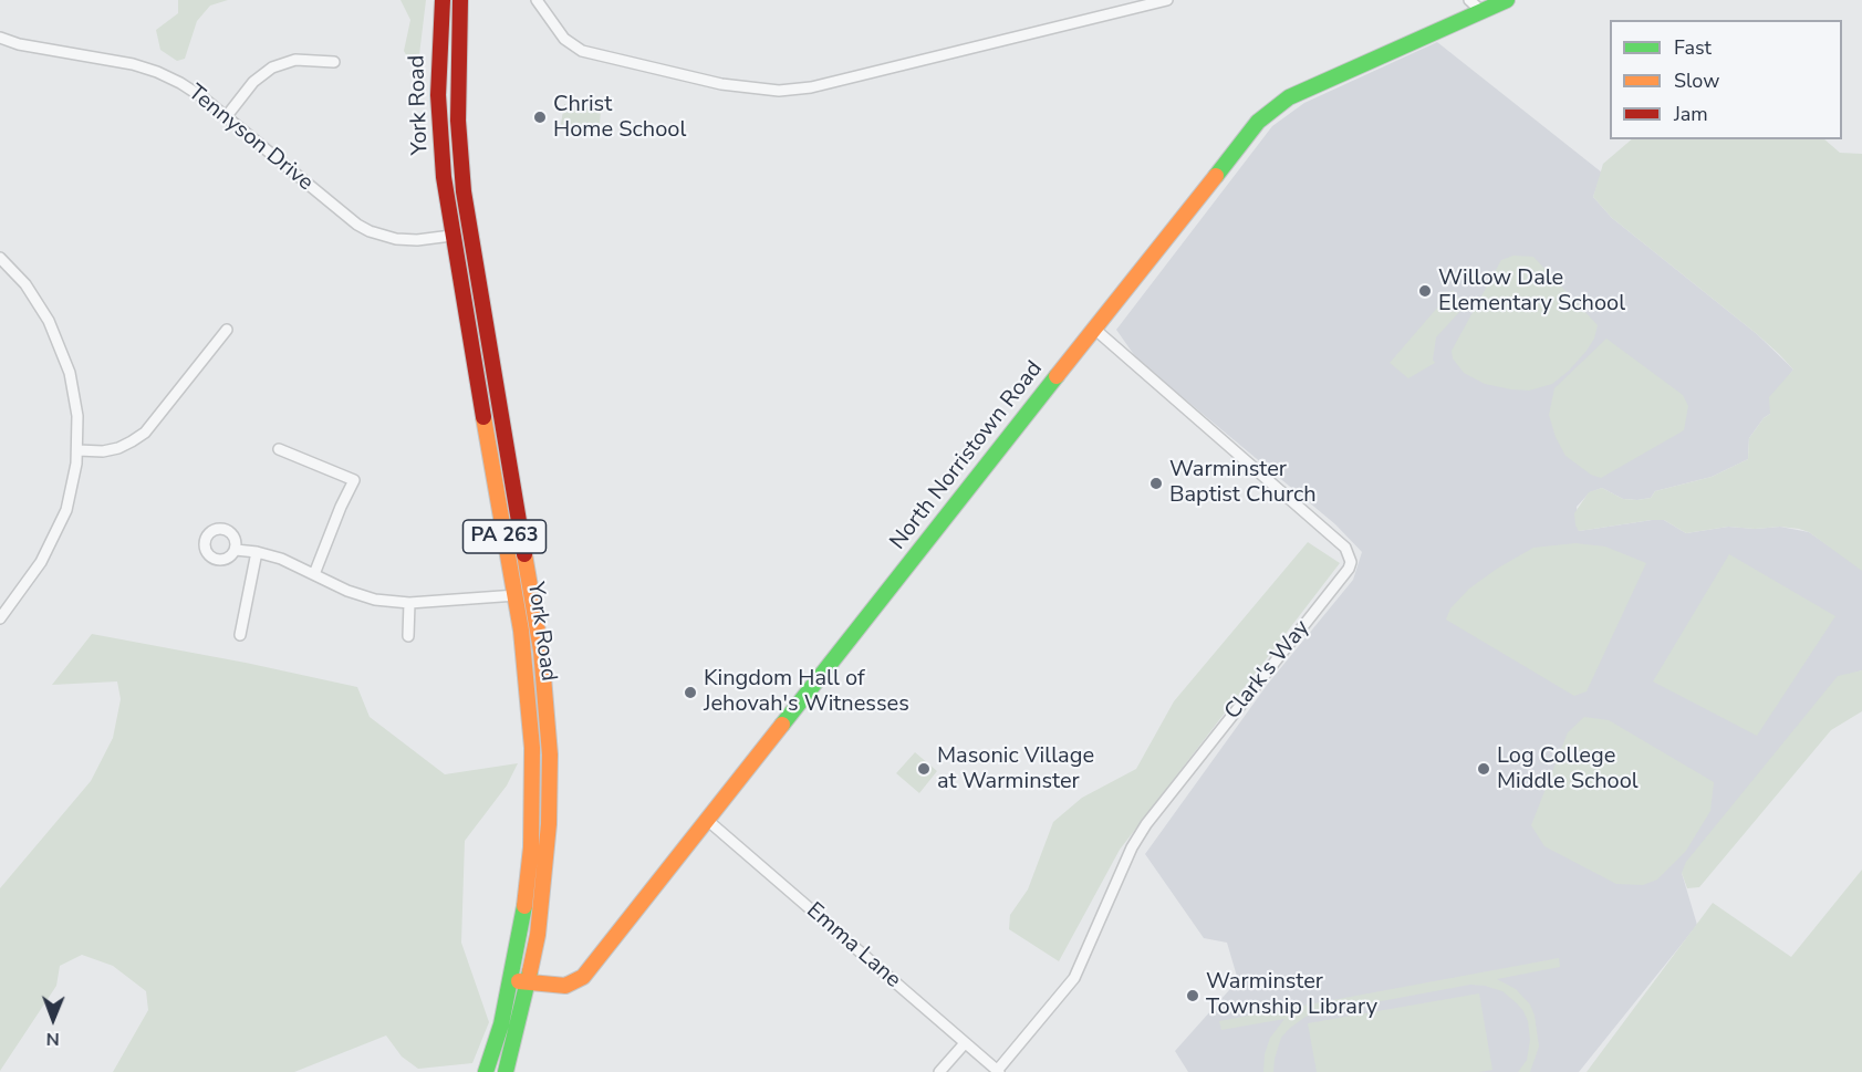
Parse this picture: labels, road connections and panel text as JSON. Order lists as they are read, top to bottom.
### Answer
{
  "streets": {
    "main road": ["York Road", "North Norristown Road", "PA 263"],
    "street": ["Tennyson Drive", "Clark's Way", "Emma Lane"]
  },
  "crossings": [
    ["York Road", "Tennyson Drive"],
    ["York Road", "North Norristown Road"],
    ["North Norristown Road", "Clark's Way"],
    ["North Norristown Road", "Emma Lane"],
    ["Clark's Way", "Emma Lane"]
  ],
  "places": [
    "Christ Home School",
    "Willow Dale Elementary School",
    "Warminster Baptist Church",
    "Kingdom Hall of Jehovah's Witnesses",
    "Masonic Village at Warminster",
    "Log College Middle School",
    "Warminster Township Library"
  ],
  "legend": ["Fast", "Slow", "Jam"],
  "north": "bottom"
}
